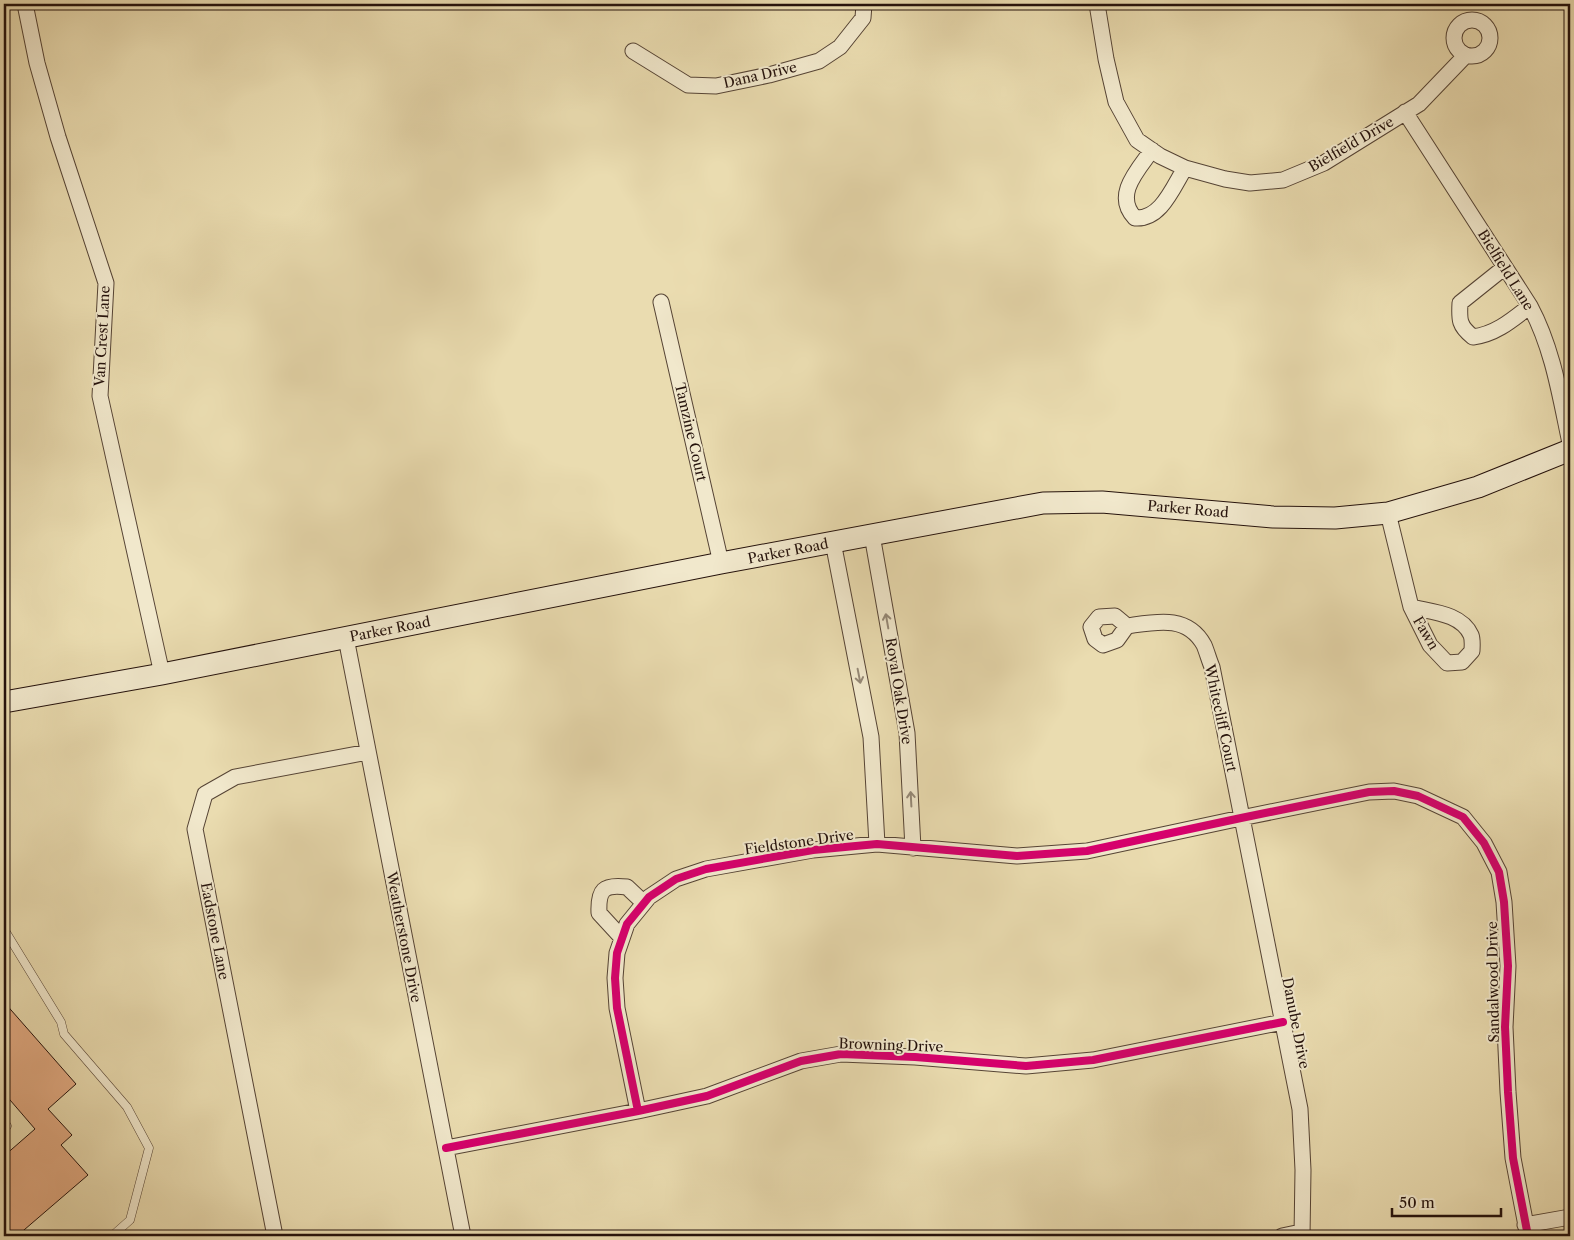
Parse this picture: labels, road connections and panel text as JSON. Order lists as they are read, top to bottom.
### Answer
{
  "streets": {
    "main road": ["Parker Road"],
    "street": [
      "Dana Drive",
      "Bielfield Drive",
      "Bielfield Lane",
      "Van Crest Lane",
      "Tamzine Court",
      "Fawn",
      "Royal Oak Drive",
      "Whitecliff Court",
      "Fieldstone Drive",
      "Eadstone Lane",
      "Weatherstone Drive",
      "Sandalwood Drive",
      "Danube Drive",
      "Browning Drive"
    ]
  },
  "crossings": [
    ["Bielfield Drive", "Bielfield Lane"],
    ["Van Crest Lane", "Parker Road"],
    ["Tamzine Court", "Parker Road"],
    ["Parker Road", "Fawn"],
    ["Parker Road", "Royal Oak Drive"],
    ["Parker Road", "Weatherstone Drive"],
    ["Royal Oak Drive", "Fieldstone Drive"],
    ["Whitecliff Court", "Fieldstone Drive"],
    ["Whitecliff Court", "Sandalwood Drive"],
    ["Whitecliff Court", "Danube Drive"],
    ["Fieldstone Drive", "Sandalwood Drive"],
    ["Fieldstone Drive", "Danube Drive"],
    ["Fieldstone Drive", "Browning Drive"],
    ["Eadstone Lane", "Weatherstone Drive"],
    ["Weatherstone Drive", "Browning Drive"],
    ["Sandalwood Drive", "Danube Drive"],
    ["Danube Drive", "Browning Drive"]
  ],
  "scale_bar": "50 m"
}
